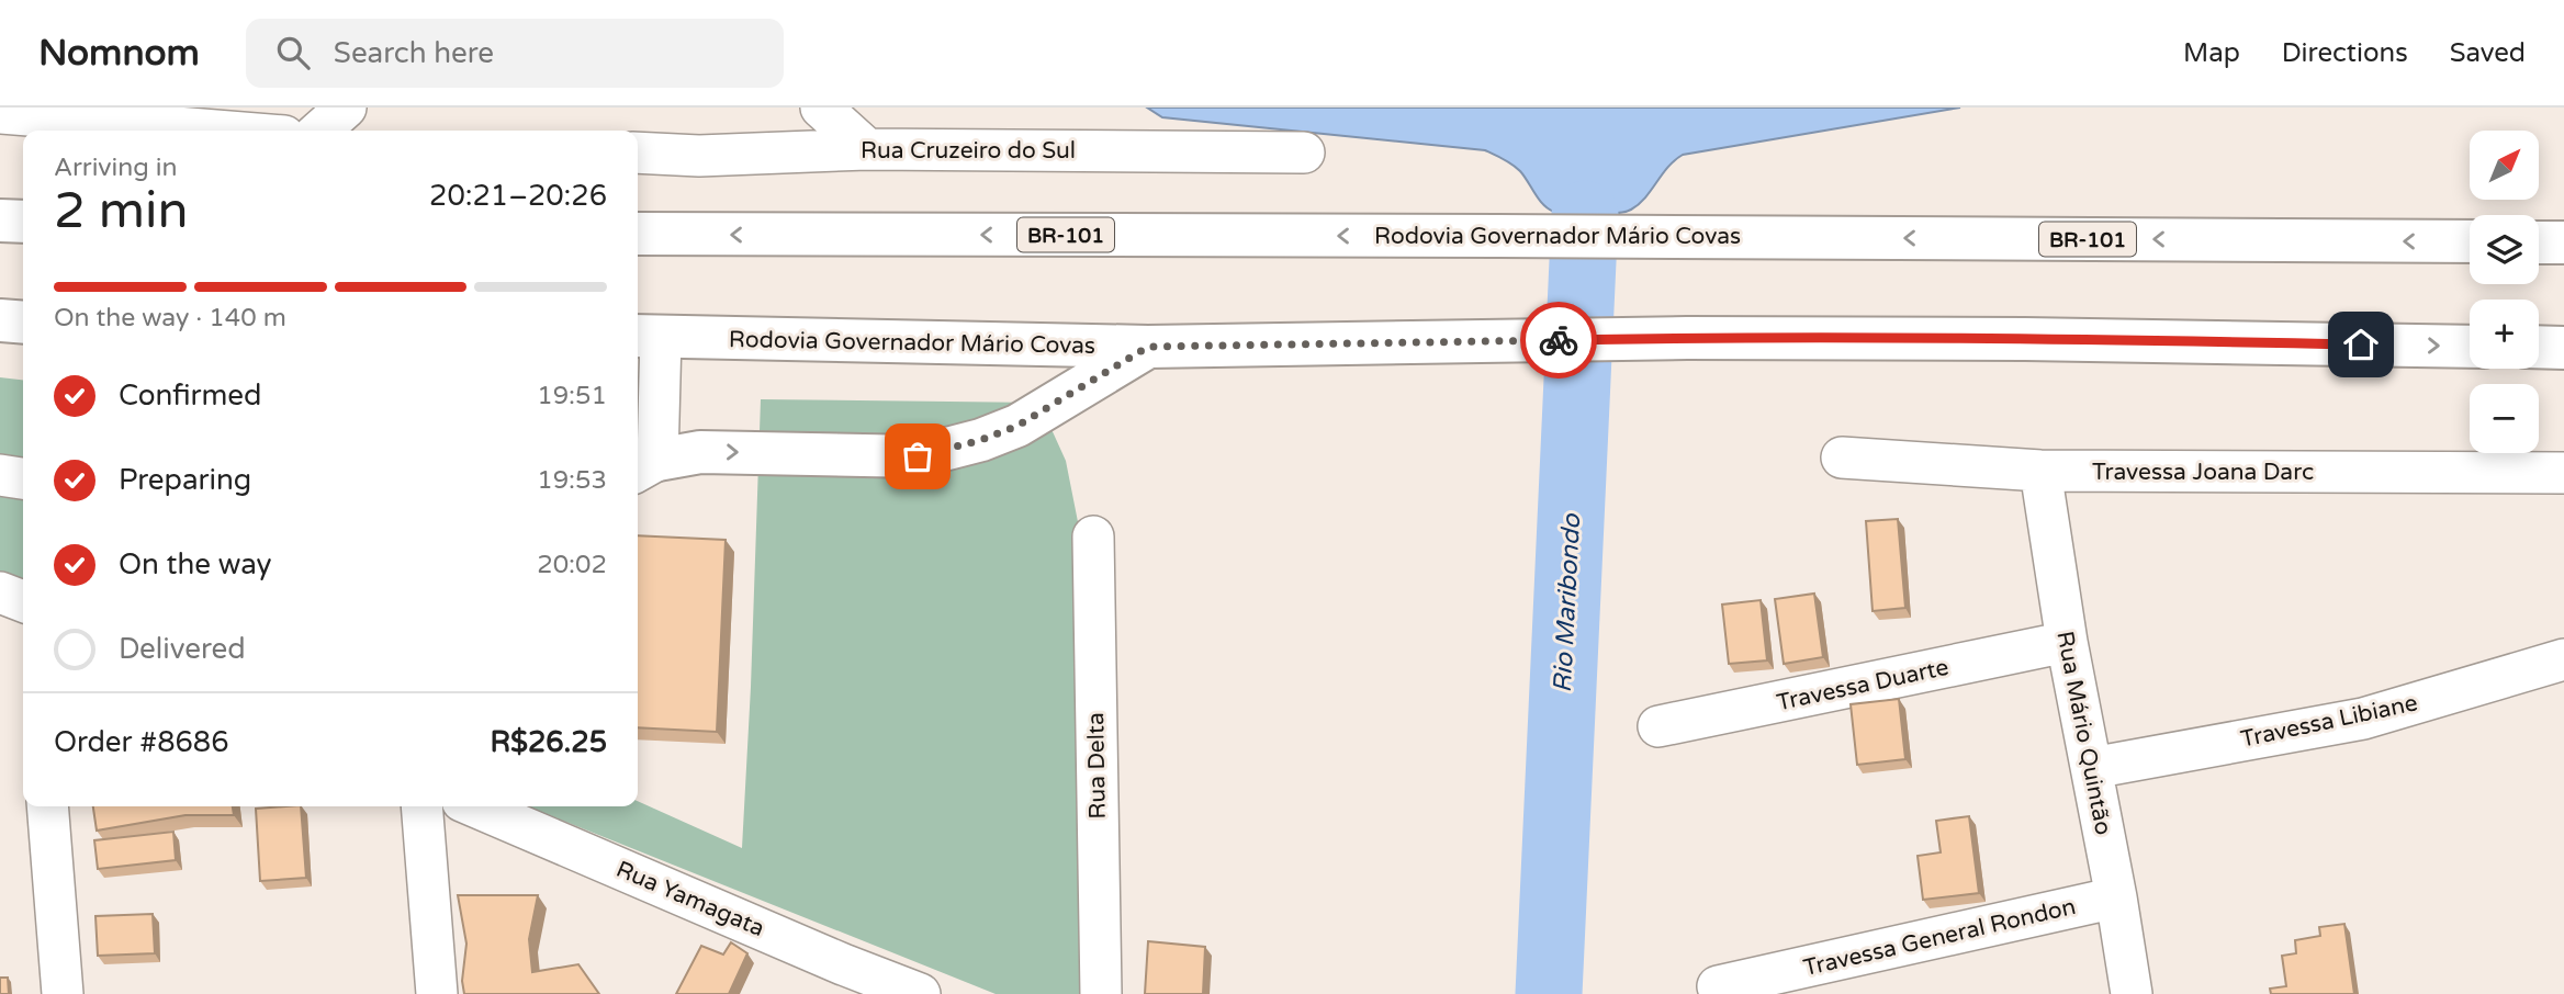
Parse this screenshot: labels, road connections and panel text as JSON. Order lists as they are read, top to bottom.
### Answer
{
  "streets": {
    "highway": ["BR-101", "Rodovia Governador Mário Covas"],
    "street": [
      "Rua Cruzeiro do Sul",
      "Travessa Joana Darc",
      "Travessa Duarte",
      "Travessa Libiane",
      "Rua Mário Quintão",
      "Rua Delta",
      "Rua Yamagata",
      "Travessa General Rondon"
    ]
  },
  "crossings": [
    ["Travessa Joana Darc", "Rua Mário Quintão"],
    ["Travessa Duarte", "Rua Mário Quintão"],
    ["Travessa Libiane", "Rua Mário Quintão"],
    ["Rua Mário Quintão", "Travessa General Rondon"]
  ],
  "water": ["Rio Maribondo"],
  "north": "top right",
  "page": {
    "header": "Nomnom",
    "search": "Search here",
    "nav": ["Map", "Directions", "Saved"],
    "map_buttons": ["+", "−"],
    "heading": ["2 min", "Arriving in", "20:21–20:26"],
    "panel": ["Order #8686", "R$26.25"],
    "bar": "On the way · 140 m",
    "list": [
      ["Confirmed", "19:51"],
      ["Preparing", "19:53"],
      ["On the way", "20:02"],
      "Delivered"
    ]
  }
}
